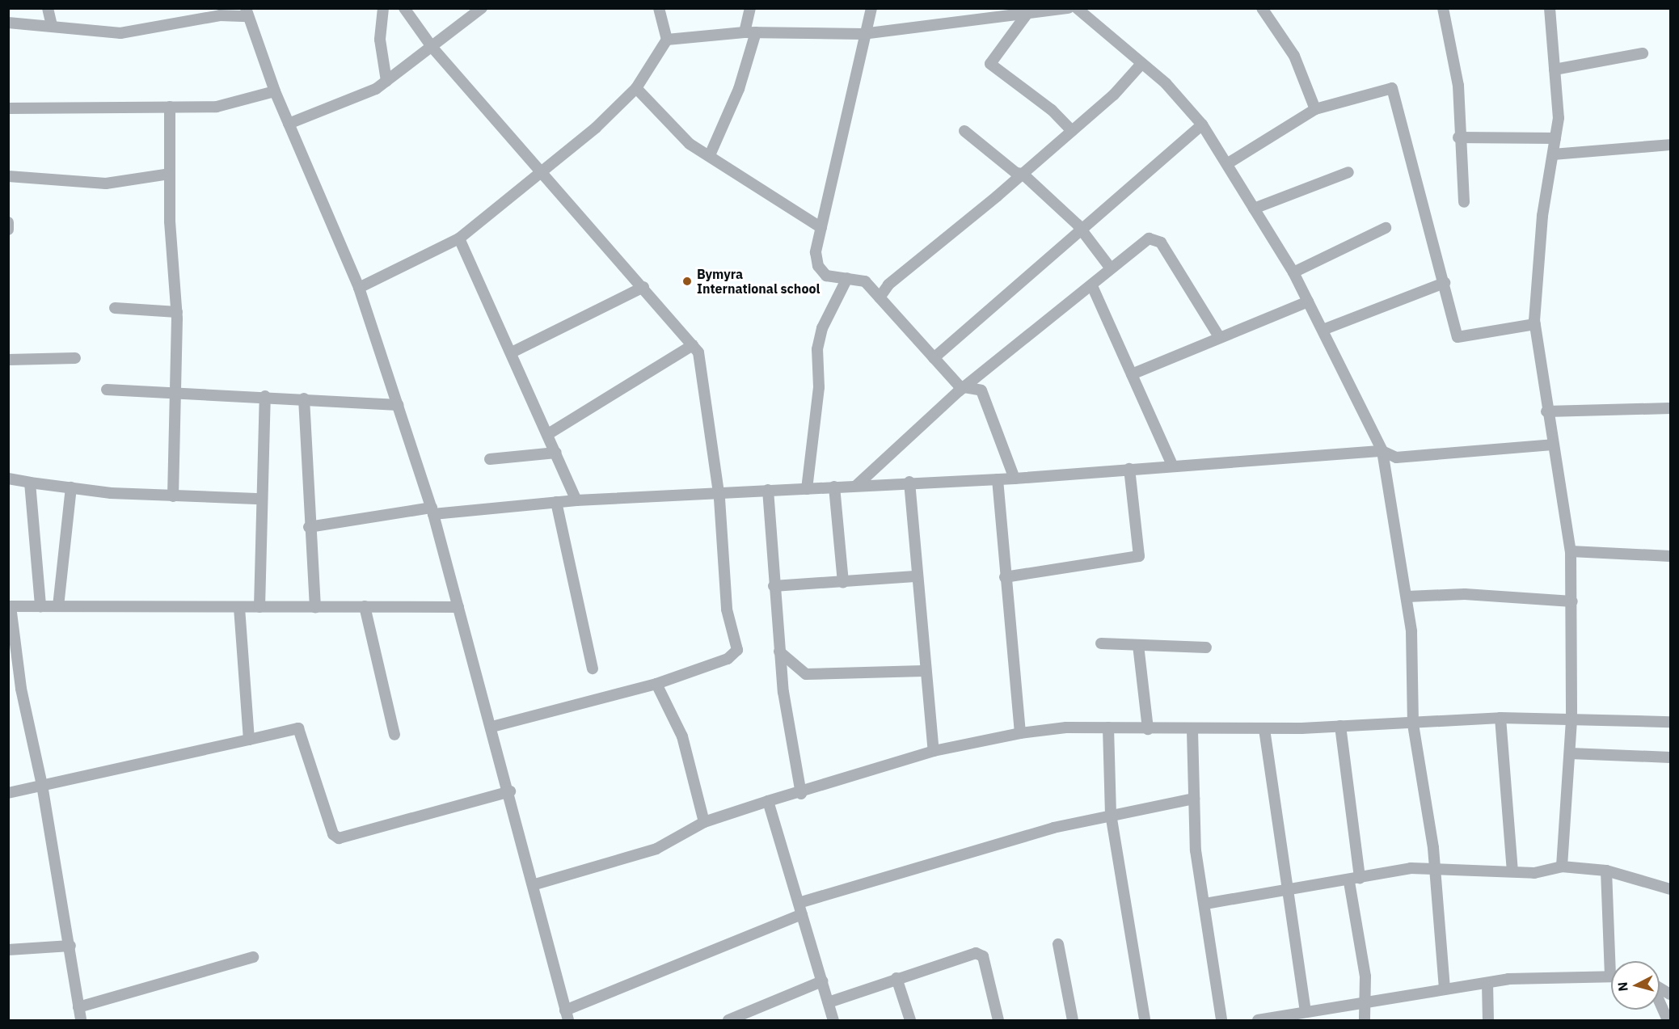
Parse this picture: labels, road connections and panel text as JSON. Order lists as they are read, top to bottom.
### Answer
{
  "places": ["Bymyra International school"],
  "north": "left"
}
